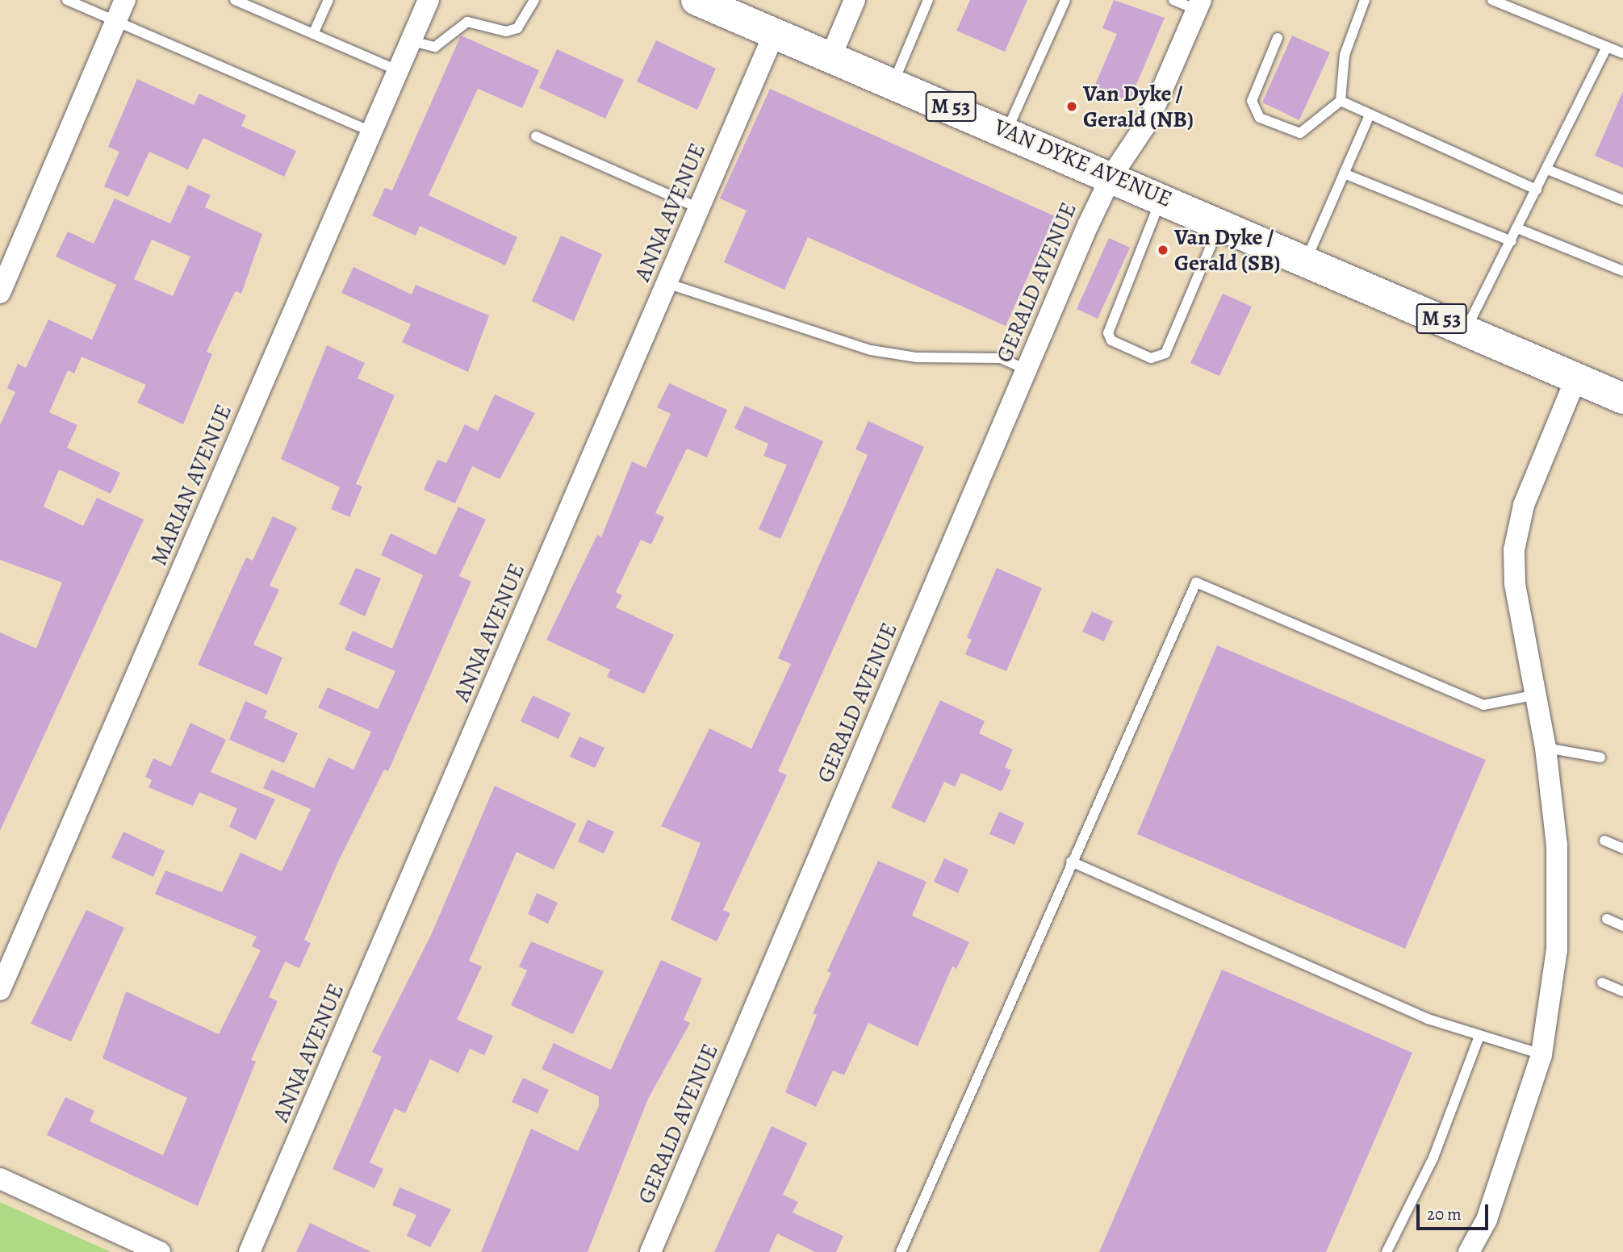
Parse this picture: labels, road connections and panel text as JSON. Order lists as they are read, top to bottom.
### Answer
{
  "streets": {
    "main road": ["M 53", "VAN DYKE AVENUE"],
    "street": ["ANNA AVENUE", "GERALD AVENUE", "MARIAN AVENUE"]
  },
  "crossings": [
    ["VAN DYKE AVENUE", "ANNA AVENUE"],
    ["VAN DYKE AVENUE", "GERALD AVENUE"]
  ],
  "places": ["Van Dyke / Gerald (NB)", "Van Dyke / Gerald (SB)"],
  "scale_bar": "20 m"
}
